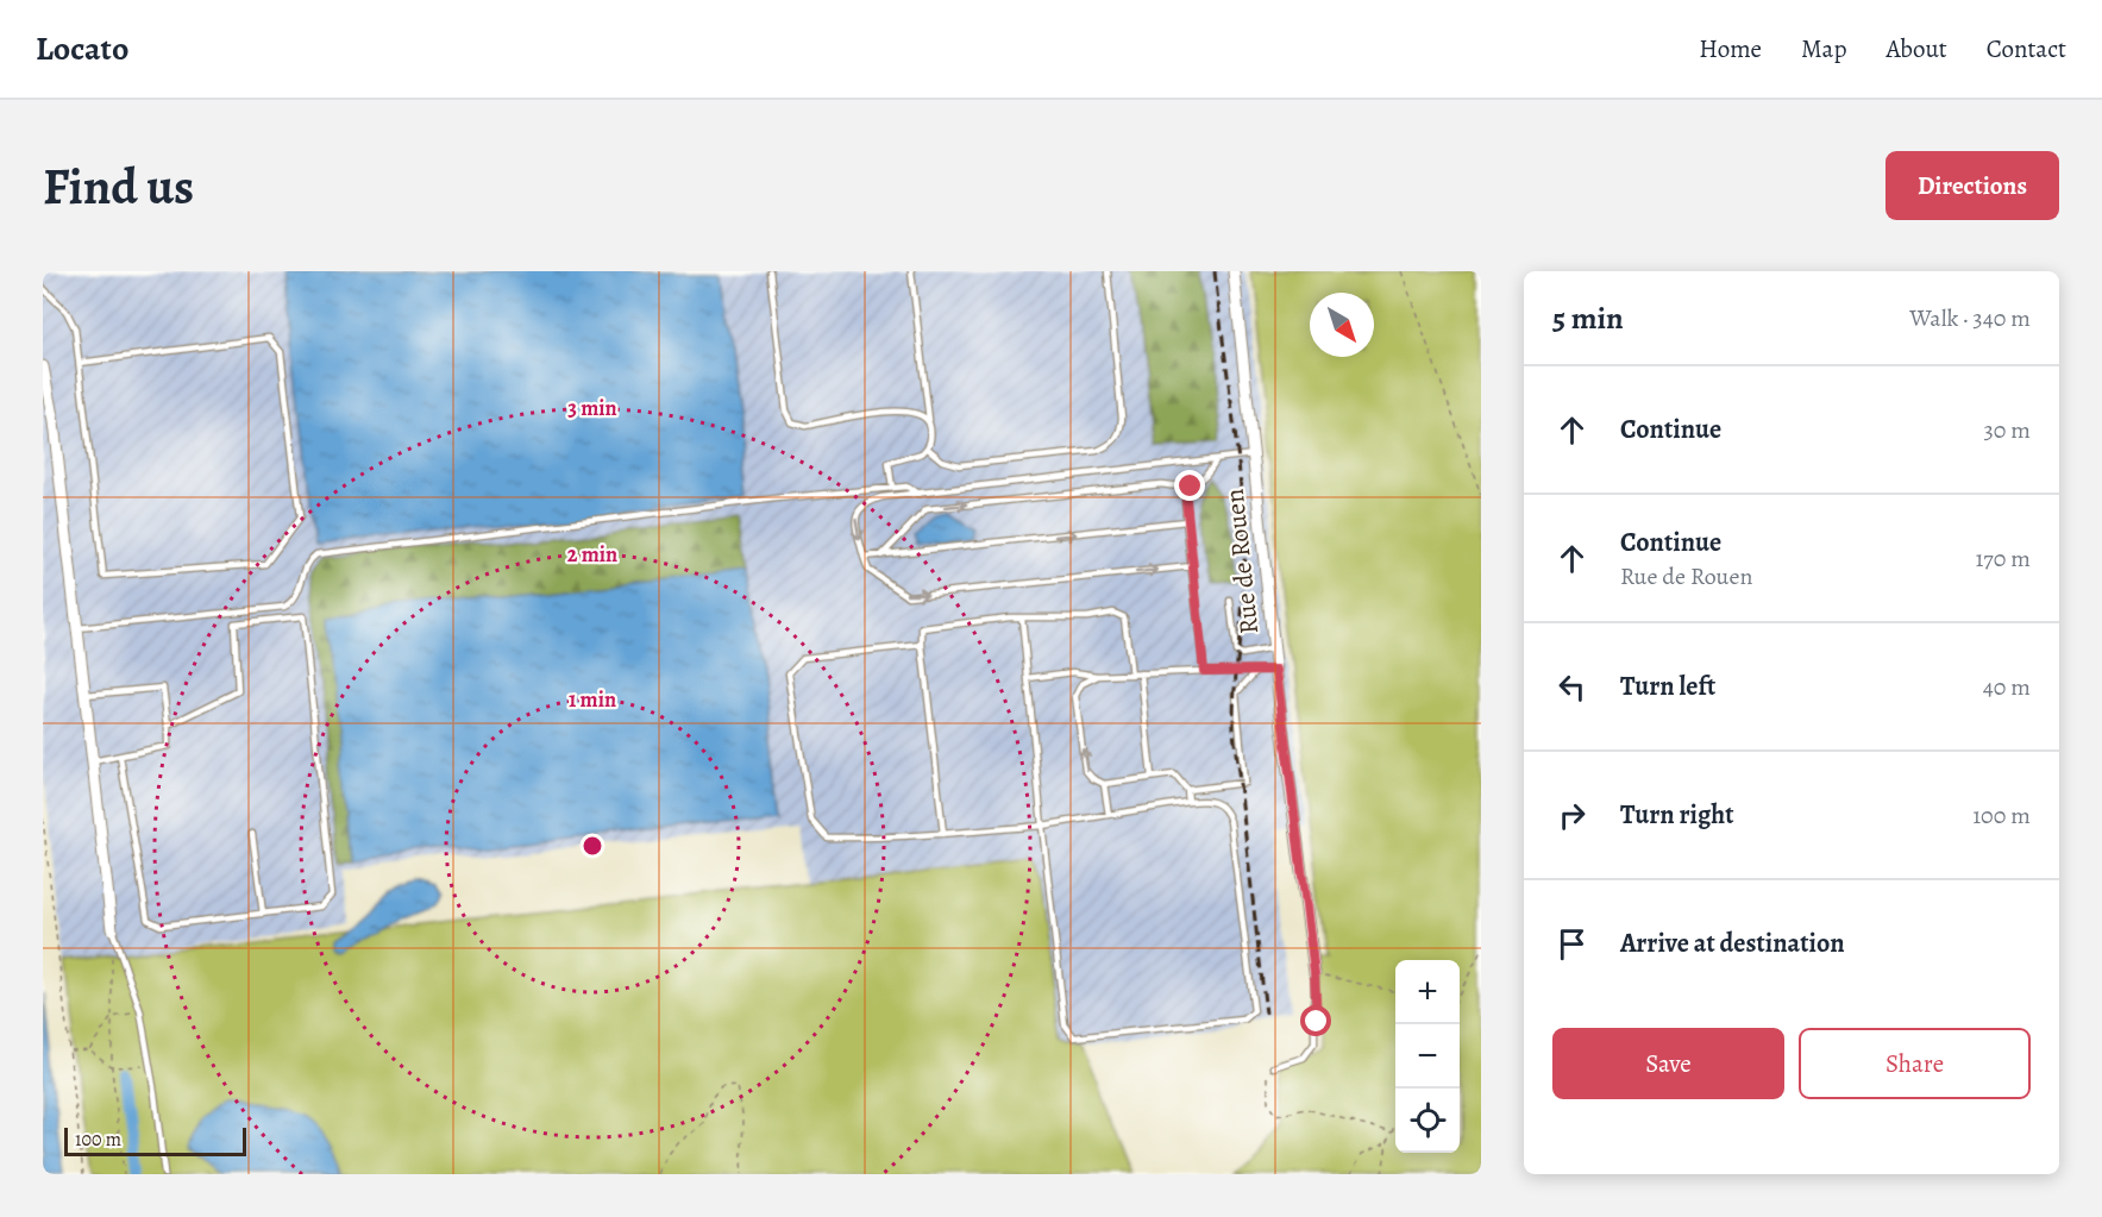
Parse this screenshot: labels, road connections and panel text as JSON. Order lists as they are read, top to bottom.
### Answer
{
  "streets": {
    "street": ["Rue de Rouen"]
  },
  "scale_bar": "100 m",
  "north": "bottom right",
  "page": {
    "header": "Locato",
    "nav": [
      "Home",
      "Map",
      "About",
      "Contact"
    ],
    "buttons": [
      "Directions",
      ["Save", "Share"]
    ],
    "title": "Find us",
    "heading": ["5 min", "Walk · 340 m"],
    "list": [
      ["Continue", "30 m"],
      ["Continue", "Rue de Rouen", "170 m"],
      ["Turn left", "40 m"],
      ["Turn right", "100 m"],
      "Arrive at destination"
    ],
    "map_buttons": ["+", "−"],
    "scale": "100 m"
  },
  "rings": ["3 min", "2 min", "1 min"]
}
